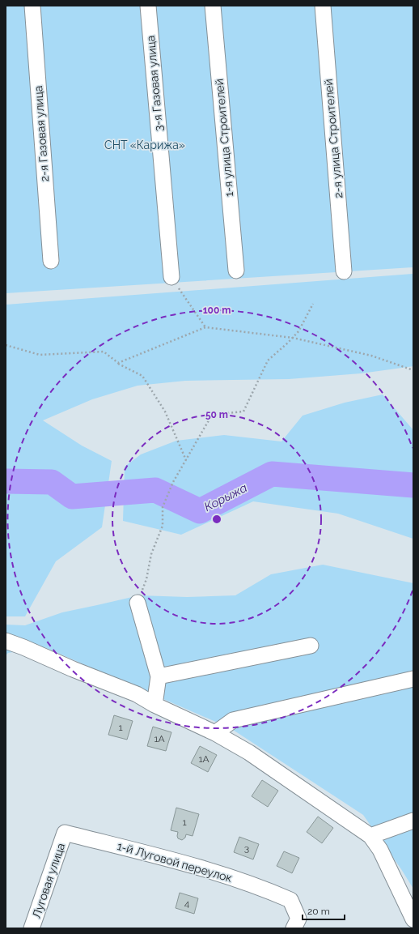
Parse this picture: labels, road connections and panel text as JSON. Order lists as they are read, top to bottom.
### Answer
{
  "streets": {
    "street": [
      "3-я Газовая улица",
      "2-я Газовая улица",
      "1-я улица Строителей",
      "2-я улица Строителей",
      "1-й Луговой переулок",
      "Луговая улица"
    ]
  },
  "crossings": [
    ["1-й Луговой переулок", "Луговая улица"]
  ],
  "water": ["Корыжа"],
  "parks": ["СНТ «Карижа»"],
  "house_numbers": [
    "1",
    "1А",
    "1А",
    "1",
    "3",
    "4"
  ],
  "scale_bar": "20 m",
  "rings": ["100 m", "50 m"]
}
